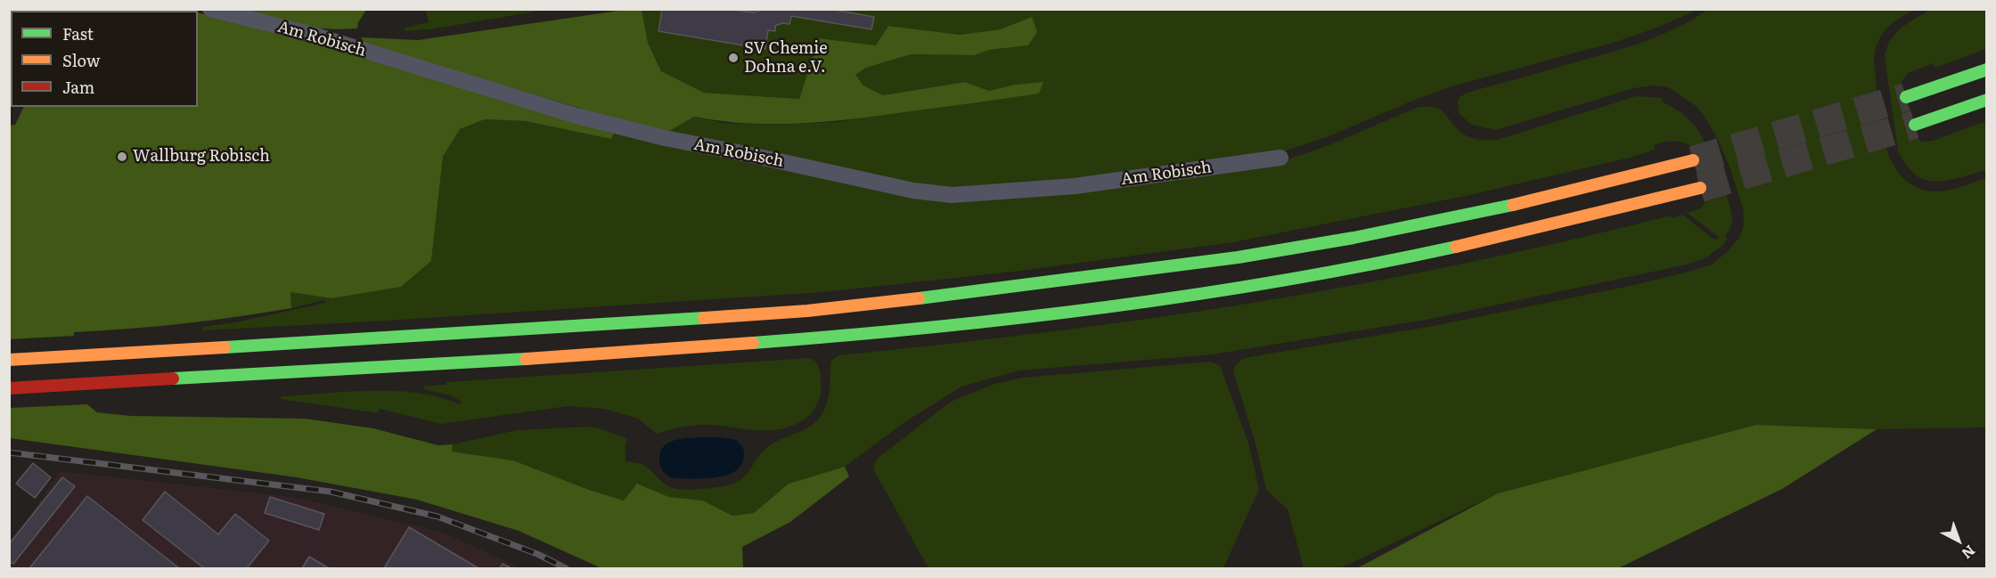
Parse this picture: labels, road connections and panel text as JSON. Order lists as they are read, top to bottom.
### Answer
{
  "streets": {
    "street": ["Am Robisch"]
  },
  "places": ["SV Chemie Dohna e.V.", "Wallburg Robisch"],
  "legend": ["Fast", "Slow", "Jam"],
  "north": "bottom right"
}
